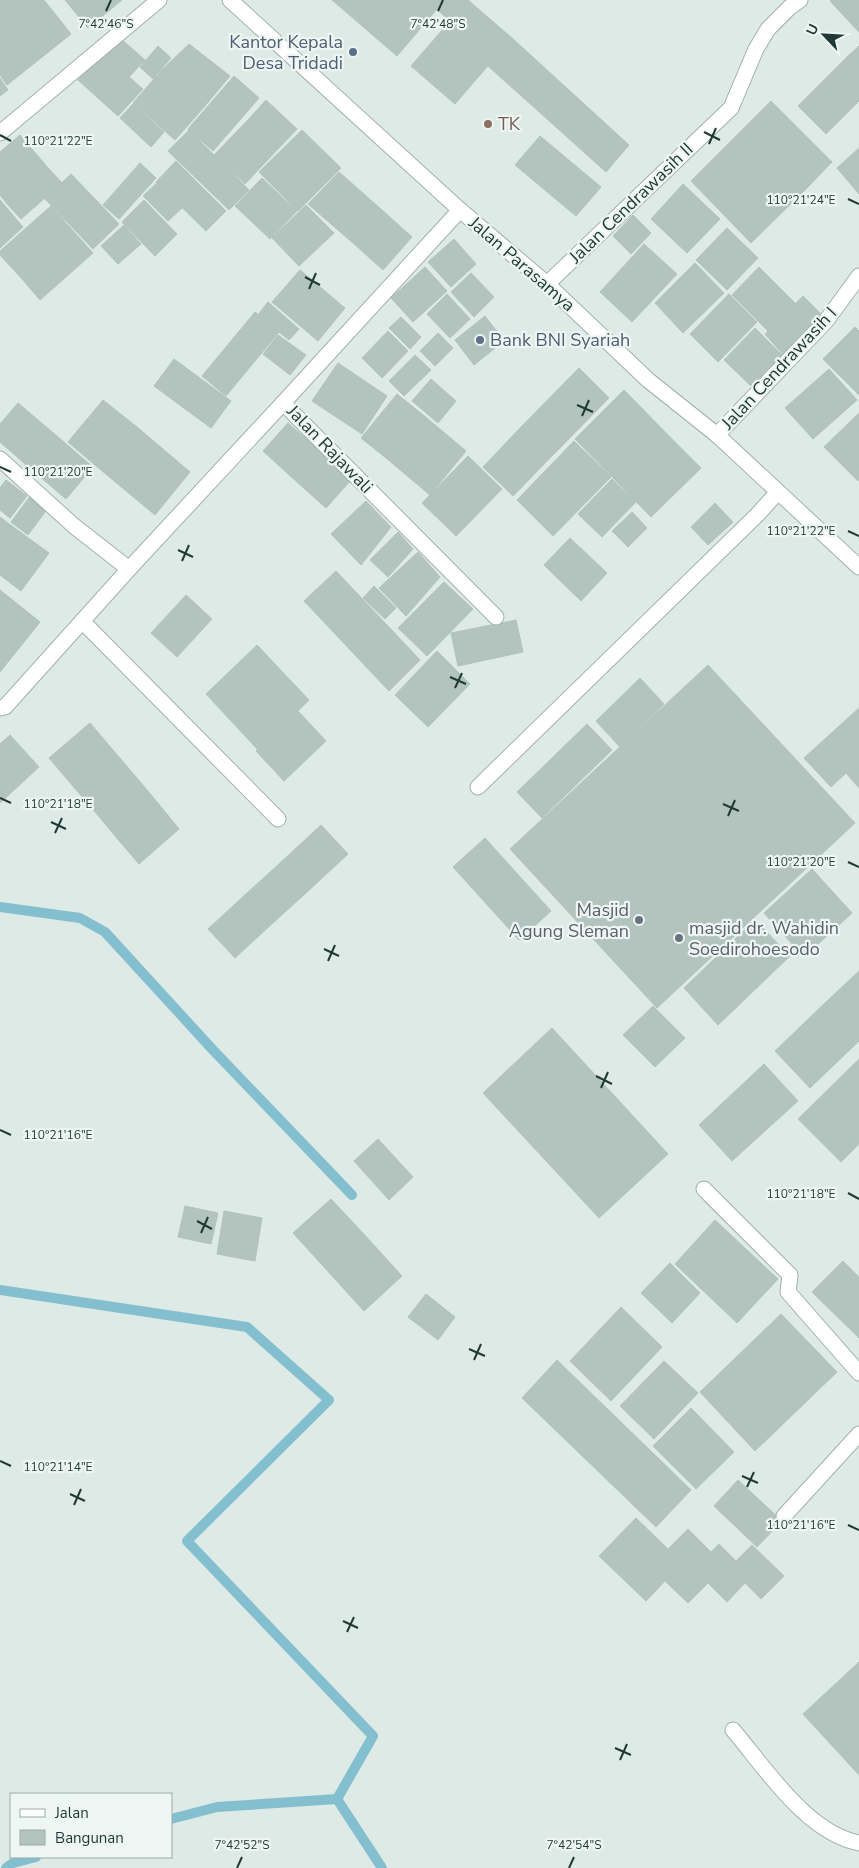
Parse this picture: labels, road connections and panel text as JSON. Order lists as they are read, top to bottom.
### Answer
{
  "streets": {
    "street": [
      "Jalan Cendrawasih II",
      "Jalan Parasamya",
      "Jalan Cendrawasih I",
      "Jalan Rajawali"
    ]
  },
  "crossings": [
    ["Jalan Cendrawasih II", "Jalan Parasamya"],
    ["Jalan Parasamya", "Jalan Cendrawasih I"],
    ["Jalan Parasamya", "Jalan Rajawali"]
  ],
  "places": [
    "Kantor Kepala Desa Tridadi",
    "TK",
    "Bank BNI Syariah",
    "Masjid Agung Sleman",
    "masjid dr. Wahidin Soedirohoesodo"
  ],
  "legend": ["Jalan", "Bangunan"],
  "north": "top left",
  "coordinates": [
    "7°42'46\"S",
    "7°42'48\"S",
    "110°21'22\"E",
    "110°21'24\"E",
    "110°21'20\"E",
    "110°21'18\"E",
    "110°21'16\"E",
    "110°21'14\"E",
    "7°42'52\"S",
    "7°42'54\"S"
  ]
}
